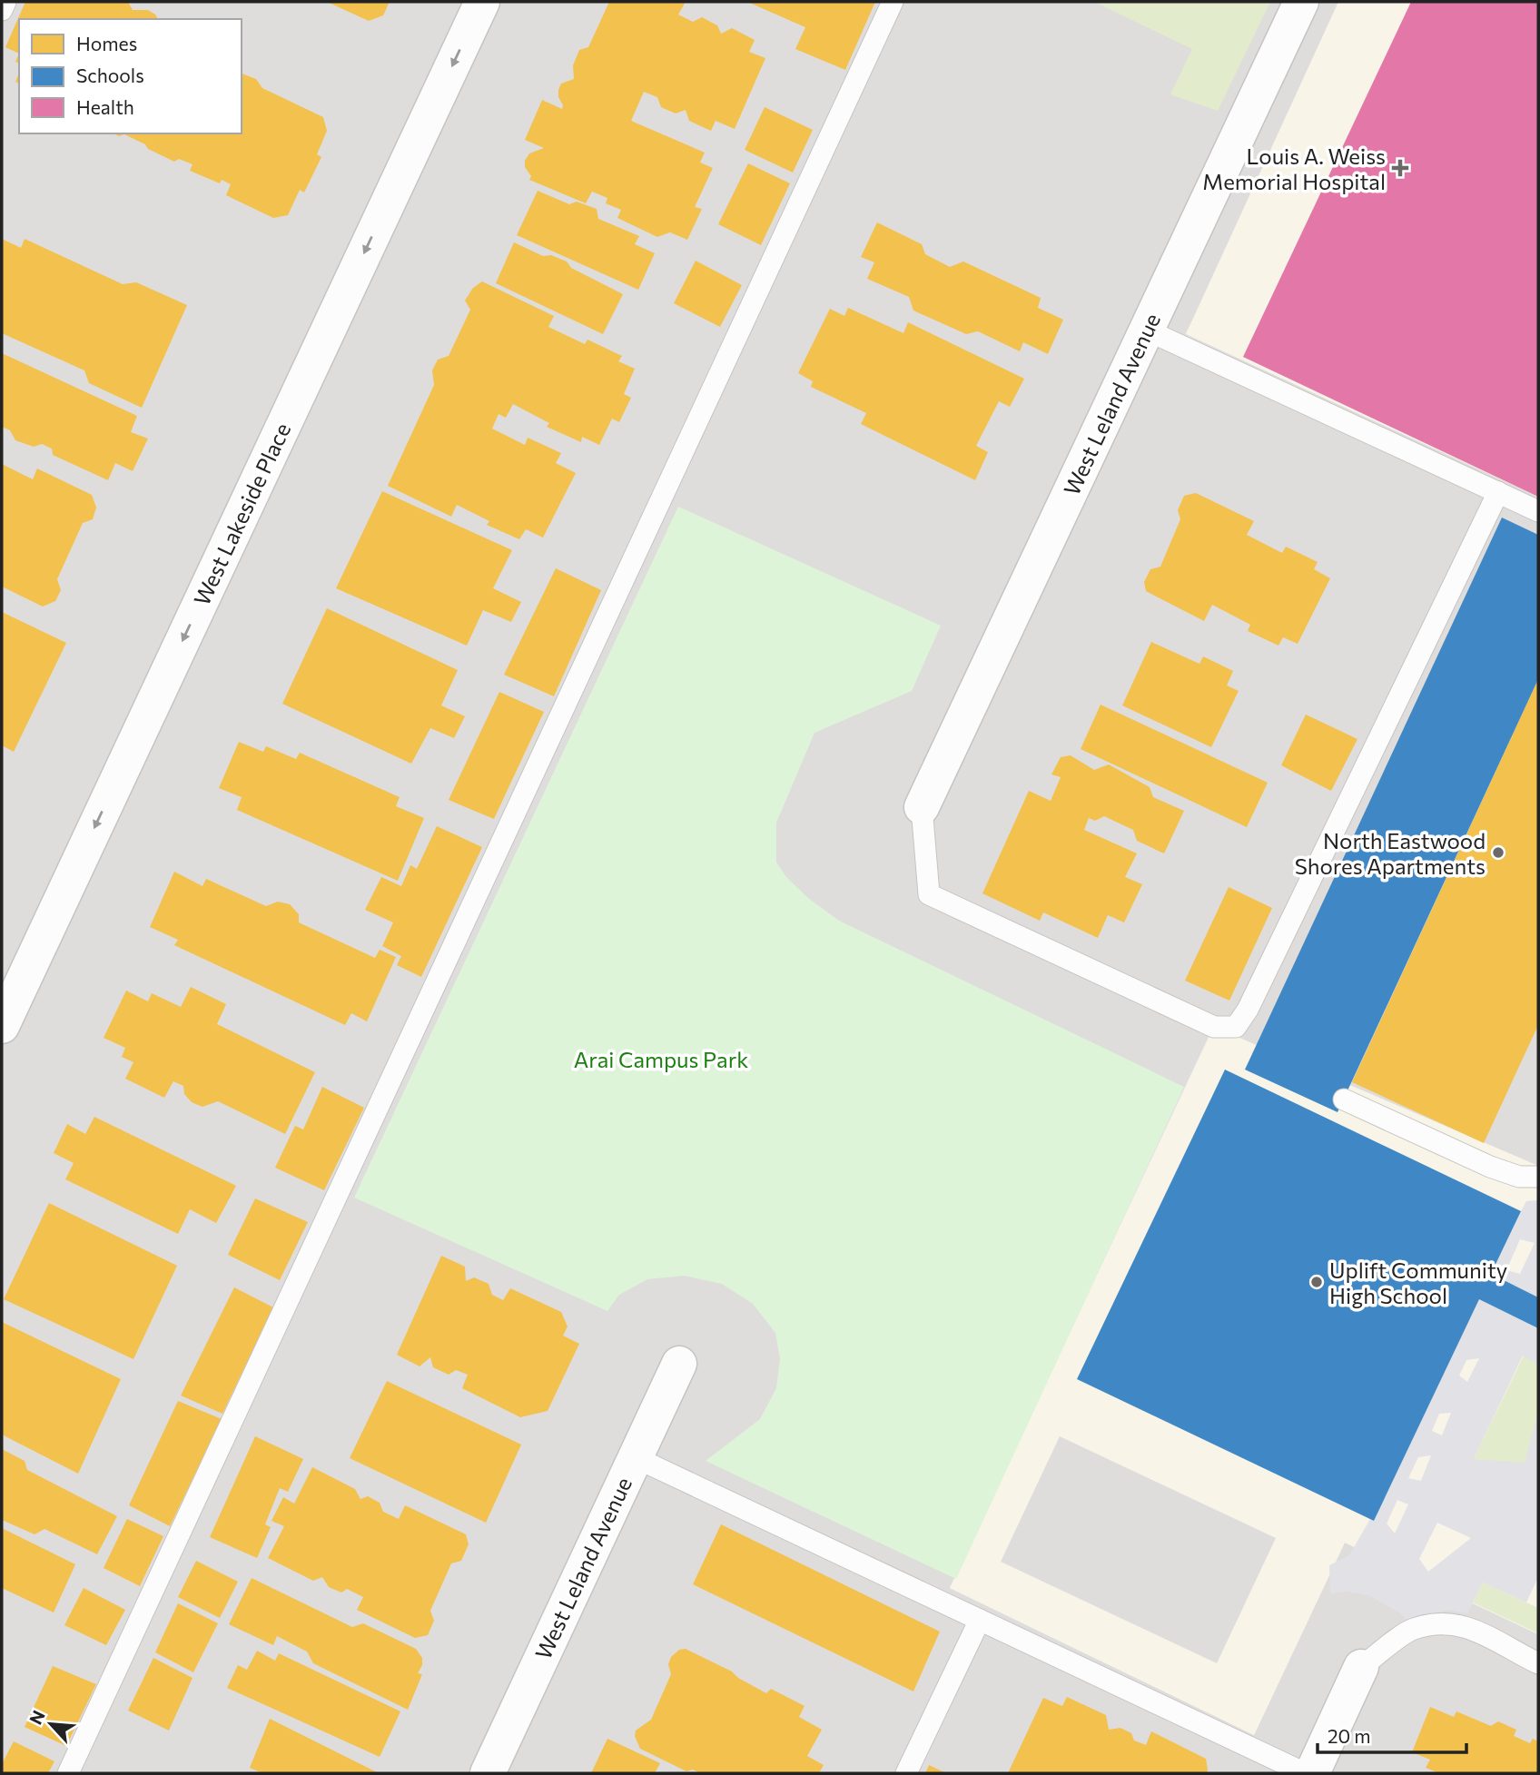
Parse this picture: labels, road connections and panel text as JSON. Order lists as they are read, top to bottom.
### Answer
{
  "streets": {
    "street": ["West Leland Avenue", "West Lakeside Place"]
  },
  "one_way": ["West Lakeside Place"],
  "parks": ["Arai Campus Park"],
  "places": {
    "health": ["Louis A. Weiss Memorial Hospital"],
    "other": ["North Eastwood Shores Apartments", "Uplift Community High School"]
  },
  "legend": ["Homes", "Schools", "Health"],
  "scale_bar": "20 m",
  "north": "top left"
}
